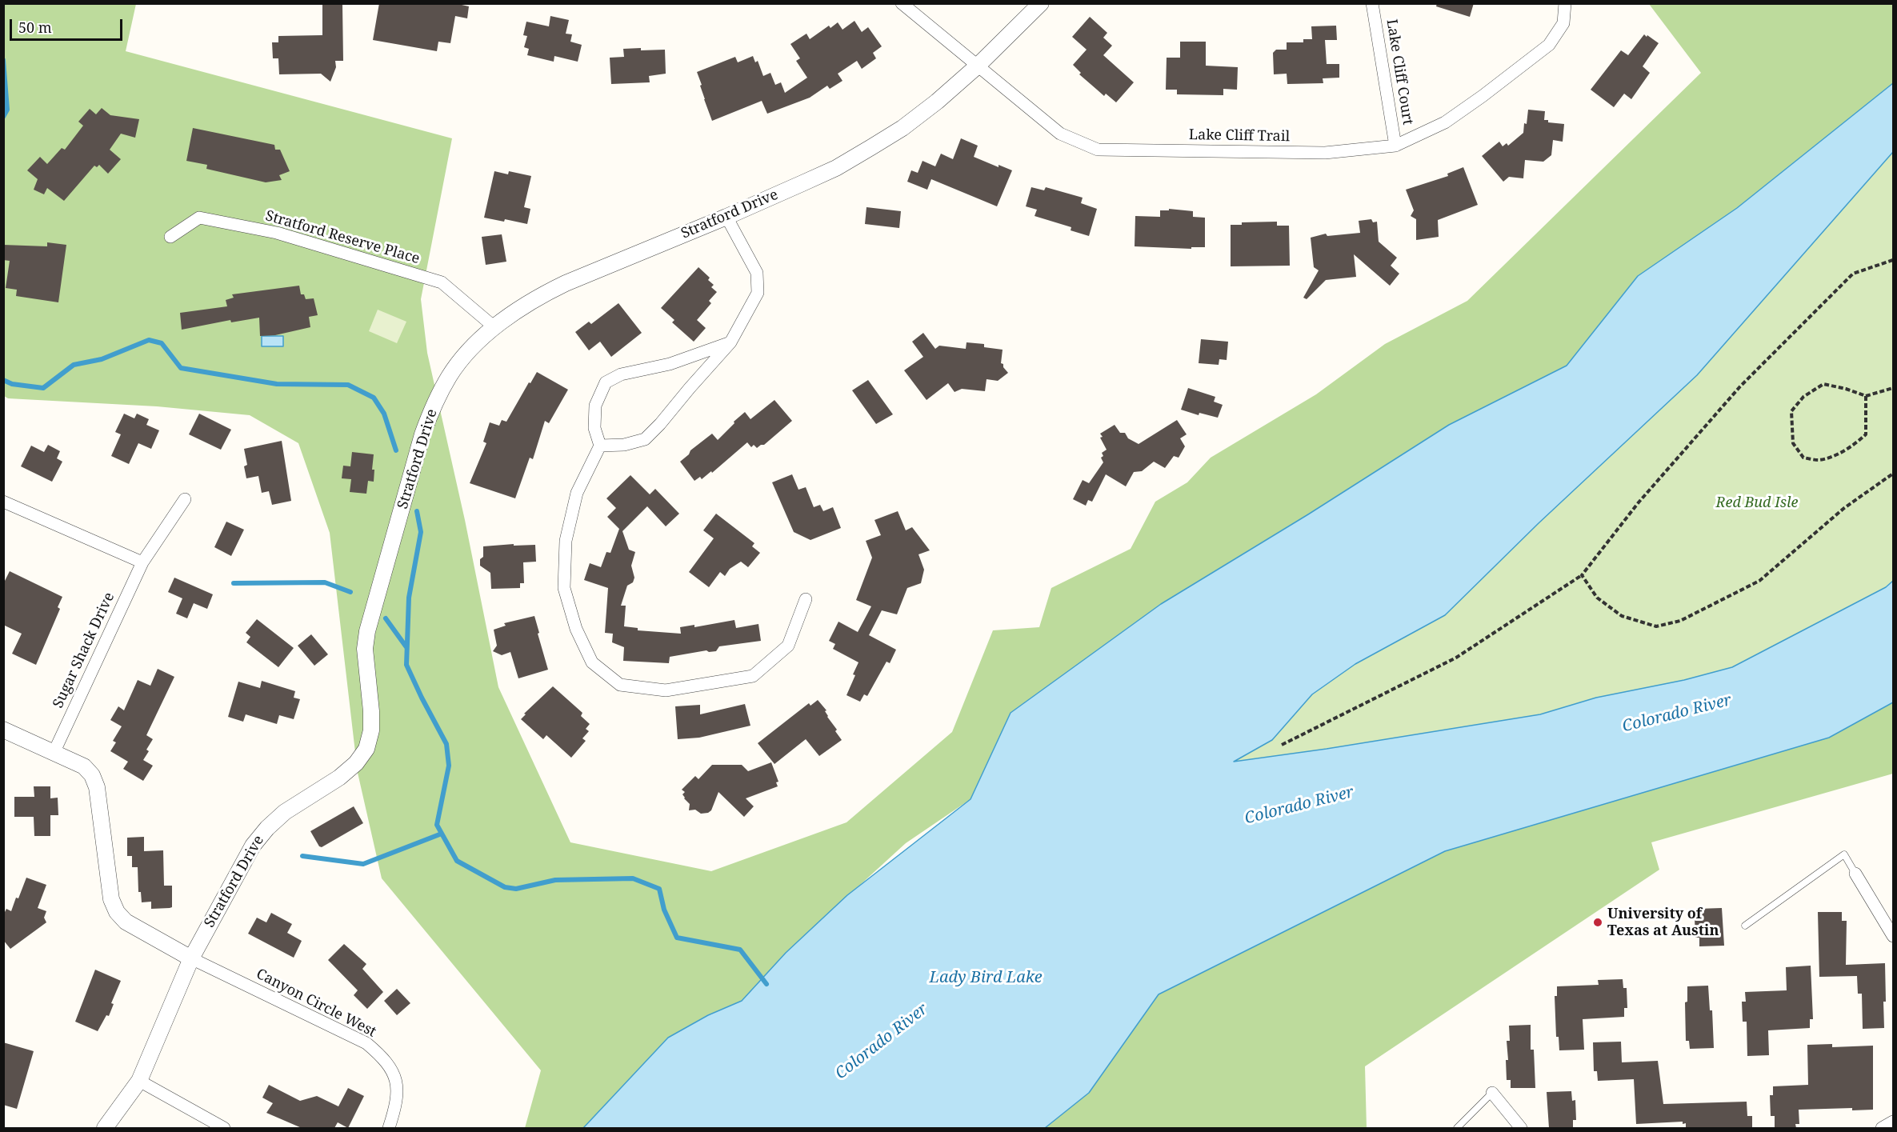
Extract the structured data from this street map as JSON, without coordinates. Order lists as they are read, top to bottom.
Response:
{
  "streets": {
    "street": [
      "Lake Cliff Court",
      "Lake Cliff Trail",
      "Stratford Drive",
      "Stratford Reserve Place",
      "Sugar Shack Drive",
      "Canyon Circle West"
    ]
  },
  "crossings": [
    ["Lake Cliff Court", "Lake Cliff Trail"],
    ["Lake Cliff Trail", "Stratford Drive"],
    ["Stratford Drive", "Stratford Reserve Place"],
    ["Stratford Drive", "Canyon Circle West"]
  ],
  "water": ["Colorado River", "Lady Bird Lake"],
  "parks": ["Red Bud Isle"],
  "places": ["University of Texas at Austin"],
  "scale_bar": "50 m"
}
